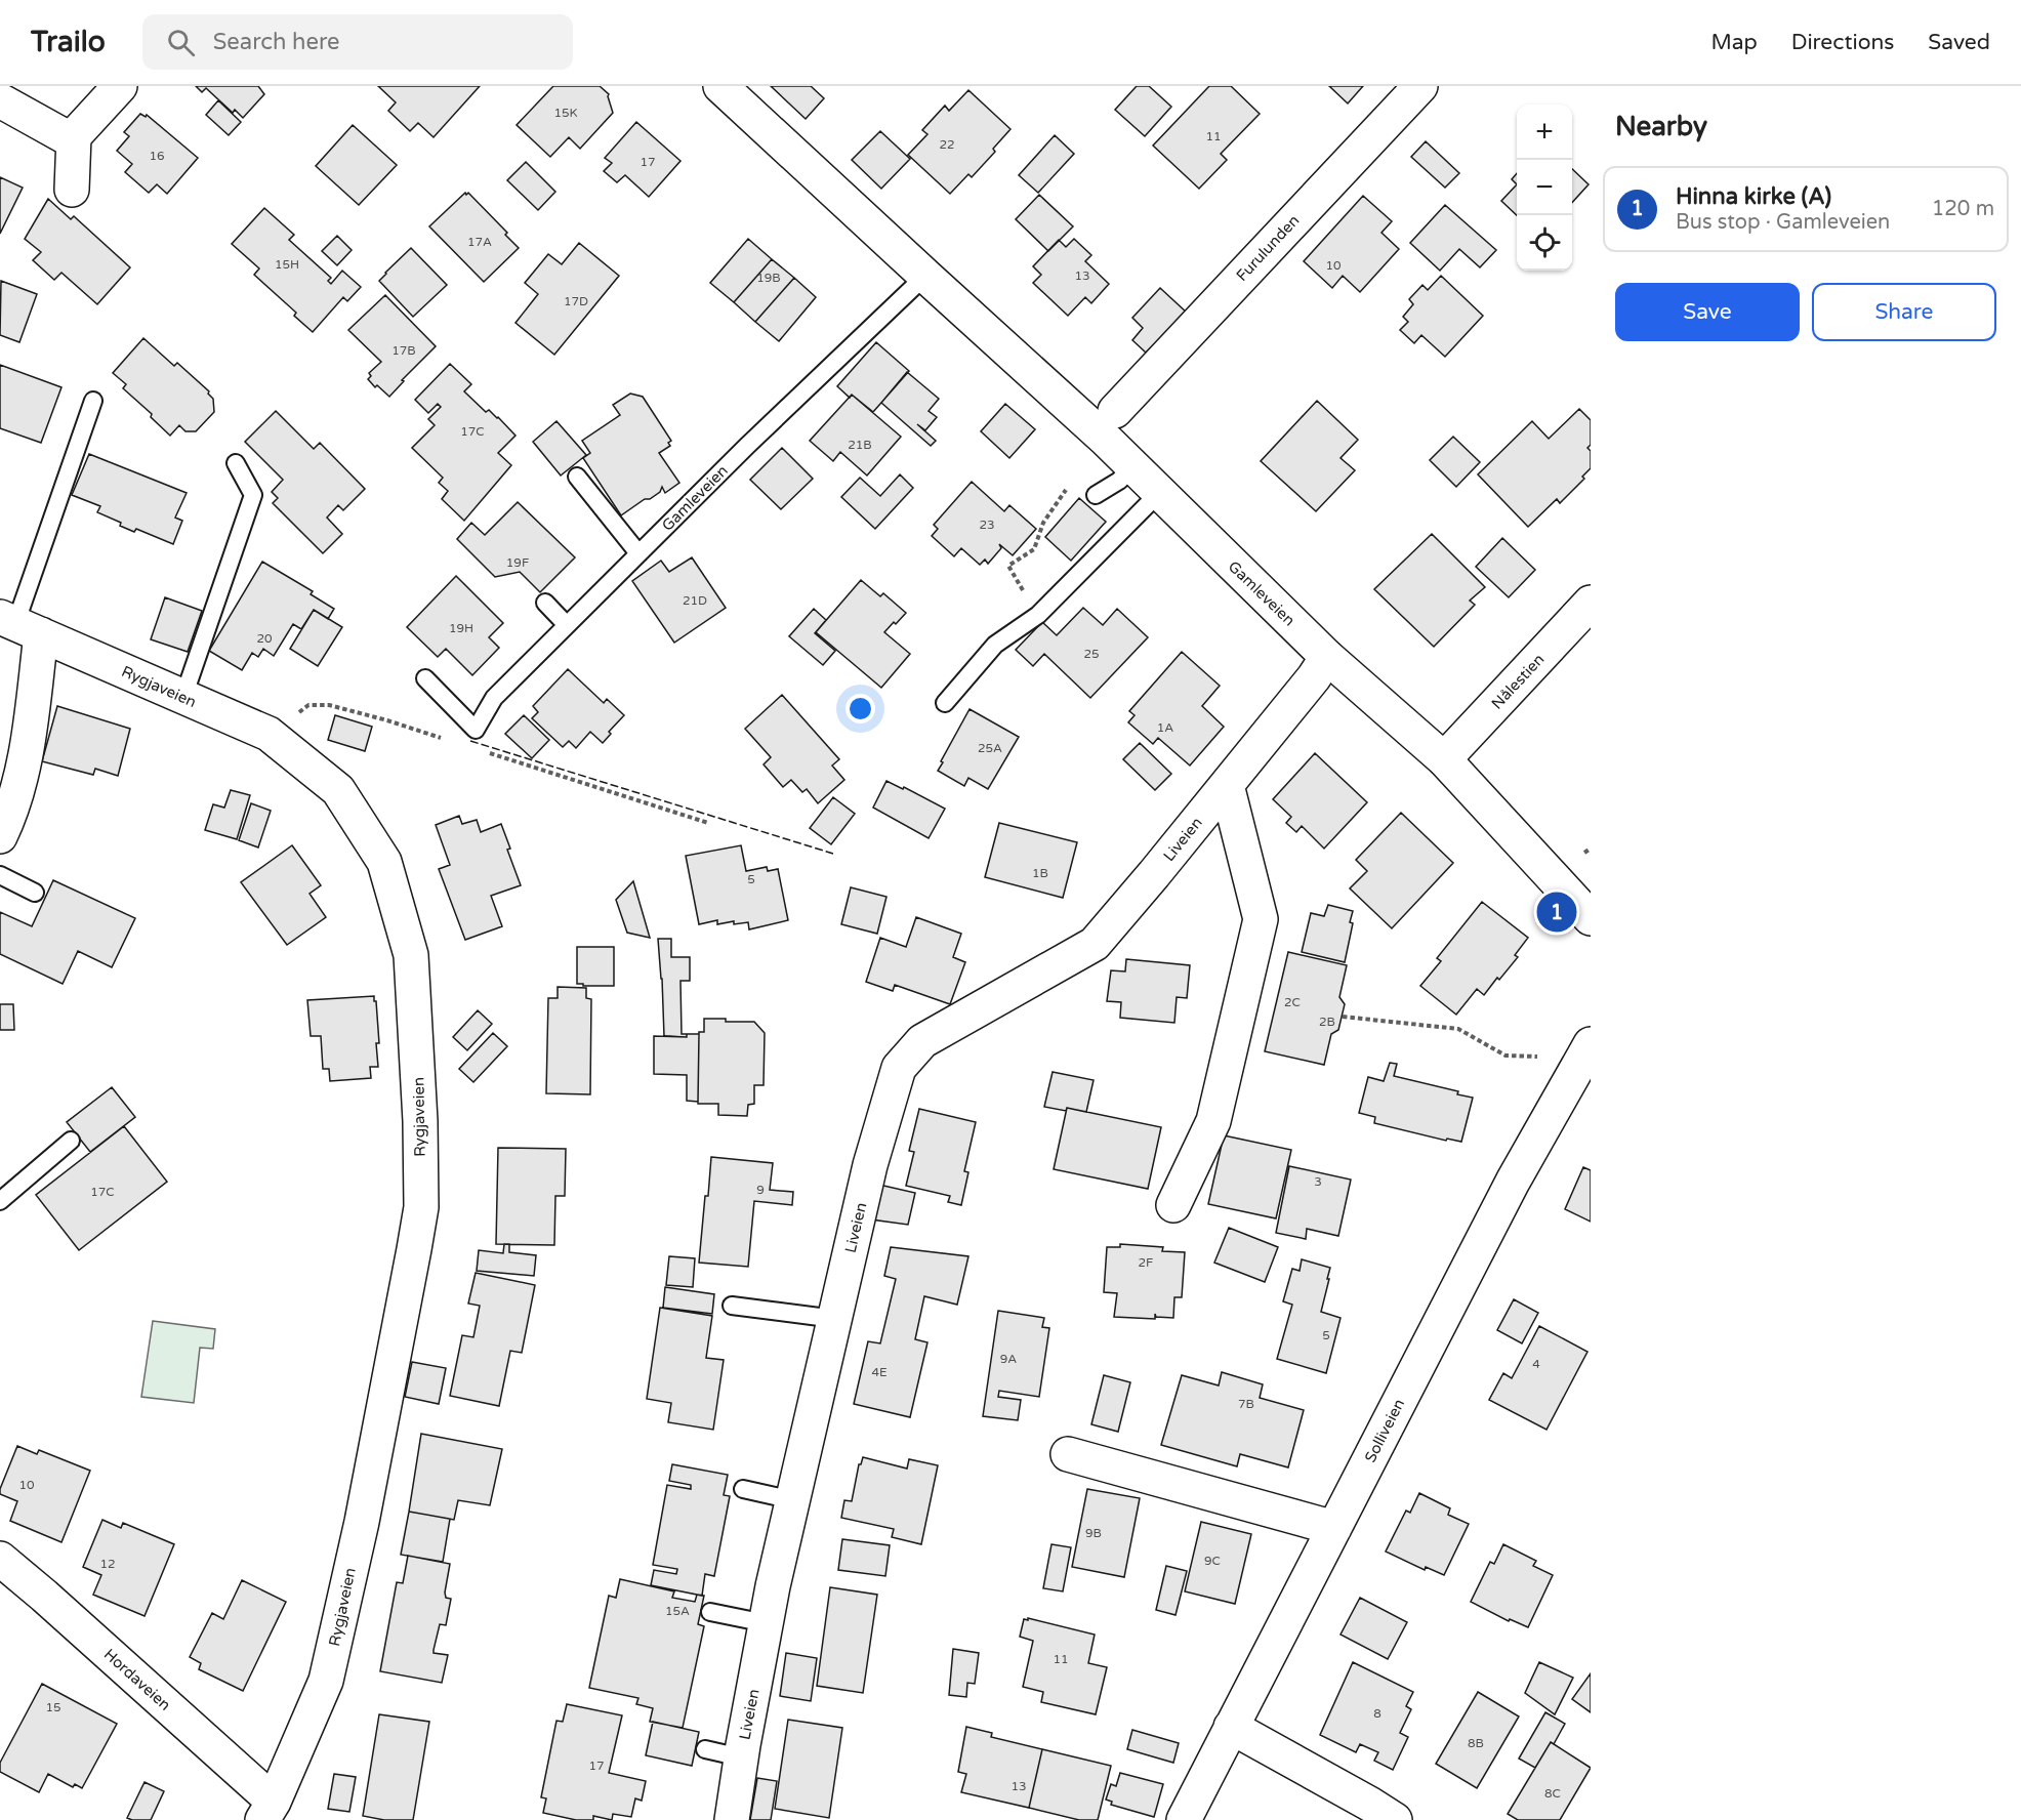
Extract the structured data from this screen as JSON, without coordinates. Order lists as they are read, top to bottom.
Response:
{
  "streets": {
    "street": [
      "Furulunden",
      "Gamleveien",
      "Nålestien",
      "Rygjaveien",
      "Liveien",
      "Solliveien",
      "Hordaveien"
    ]
  },
  "crossings": [
    ["Gamleveien", "Nålestien"],
    ["Gamleveien", "Liveien"],
    ["Rygjaveien", "Hordaveien"]
  ],
  "house_numbers": [
    "15K",
    "11",
    "22",
    "16",
    "17",
    "17A",
    "15H",
    "10",
    "13",
    "19B",
    "17D",
    "17B",
    "17C",
    "21B",
    "23",
    "19F",
    "21D",
    "19H",
    "20",
    "25",
    "1A",
    "25A",
    "1B",
    "5",
    "2C",
    "2B",
    "3",
    "9",
    "17C",
    "2F",
    "5",
    "9A",
    "4",
    "4E",
    "7B",
    "10",
    "9B",
    "9C",
    "12",
    "15A",
    "11",
    "15",
    "8",
    "8B",
    "17",
    "13",
    "8C"
  ],
  "page": {
    "header": "Trailo",
    "search": "Search here",
    "nav": ["Map", "Directions", "Saved"],
    "heading": "Nearby",
    "map_buttons": ["+", "−"],
    "list": [
      {
        "mark": "1",
        "name": "Hinna kirke (A)",
        "note": "Bus stop · Gamleveien",
        "value": "120 m"
      }
    ],
    "buttons": ["Save", "Share"],
    "pins": "1"
  }
}
